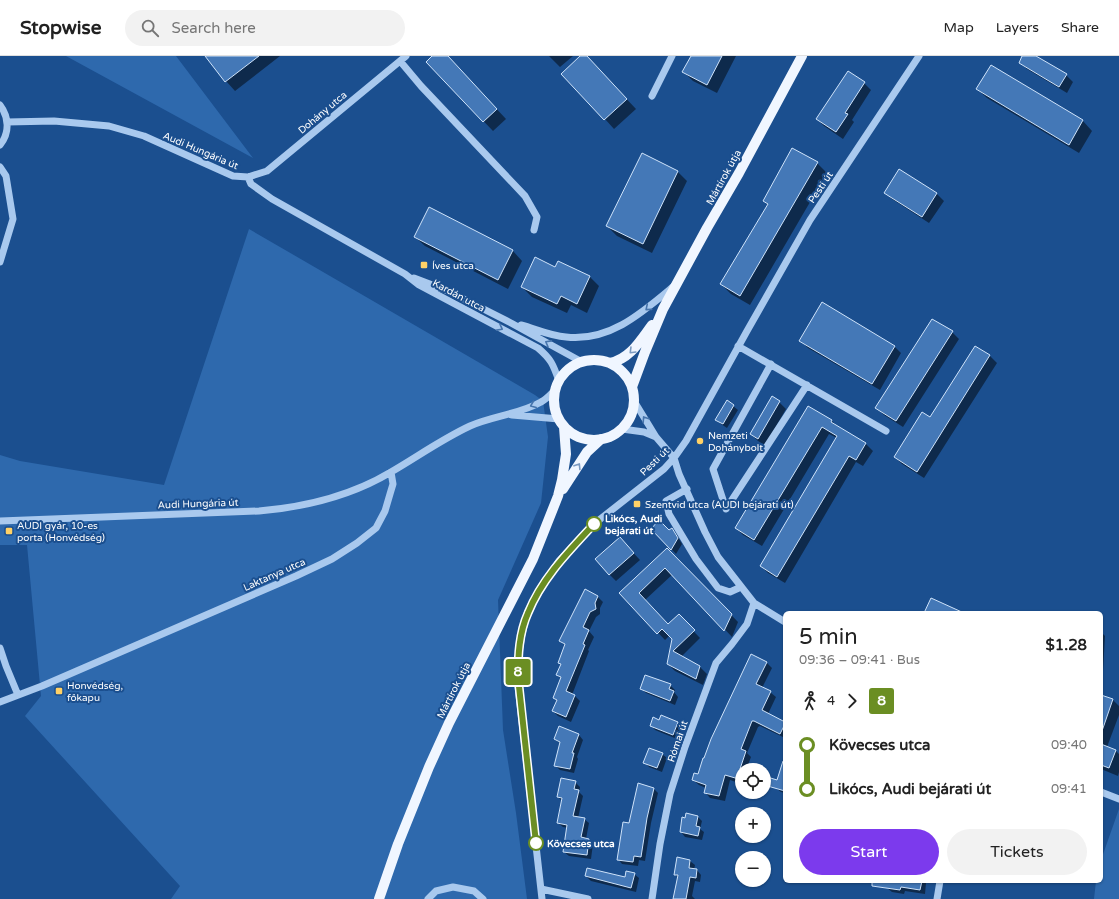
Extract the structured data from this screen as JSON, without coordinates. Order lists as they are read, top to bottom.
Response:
{
  "streets": {
    "main road": ["Mártírok útja"],
    "street": [
      "Dohány utca",
      "Audi Hungária út",
      "Pesti út",
      "Kardán utca",
      "Laktanya utca",
      "Római út"
    ]
  },
  "crossings": [
    ["Dohány utca", "Audi Hungária út"],
    ["Audi Hungária út", "Kardán utca"],
    ["Audi Hungária út", "Laktanya utca"],
    ["Mártírok útja", "Kardán utca"]
  ],
  "places": {
    "transit": [
      "Íves utca",
      "Szentvid utca (AUDI bejárati út)",
      "AUDI gyár, 10-es porta (Honvédség)",
      "Honvédség, főkapu"
    ],
    "other": ["Nemzeti Dohánybolt", "Likócs, Audi bejárati út", "Kövecses utca"]
  },
  "lines": ["bus line 8"],
  "page": {
    "header": "Stopwise",
    "search": "Search here",
    "nav": ["Map", "Layers", "Share"],
    "on_map": "8",
    "heading": ["5 min", "09:36 – 09:41 · Bus", "$1.28"],
    "legs": ["4", "8"],
    "list": [
      {
        "name": "Kövecses utca",
        "value": "09:40"
      },
      {
        "name": "Likócs, Audi bejárati út",
        "value": "09:41"
      }
    ],
    "map_buttons": ["+", "−"],
    "buttons": ["Start", "Tickets"]
  }
}
